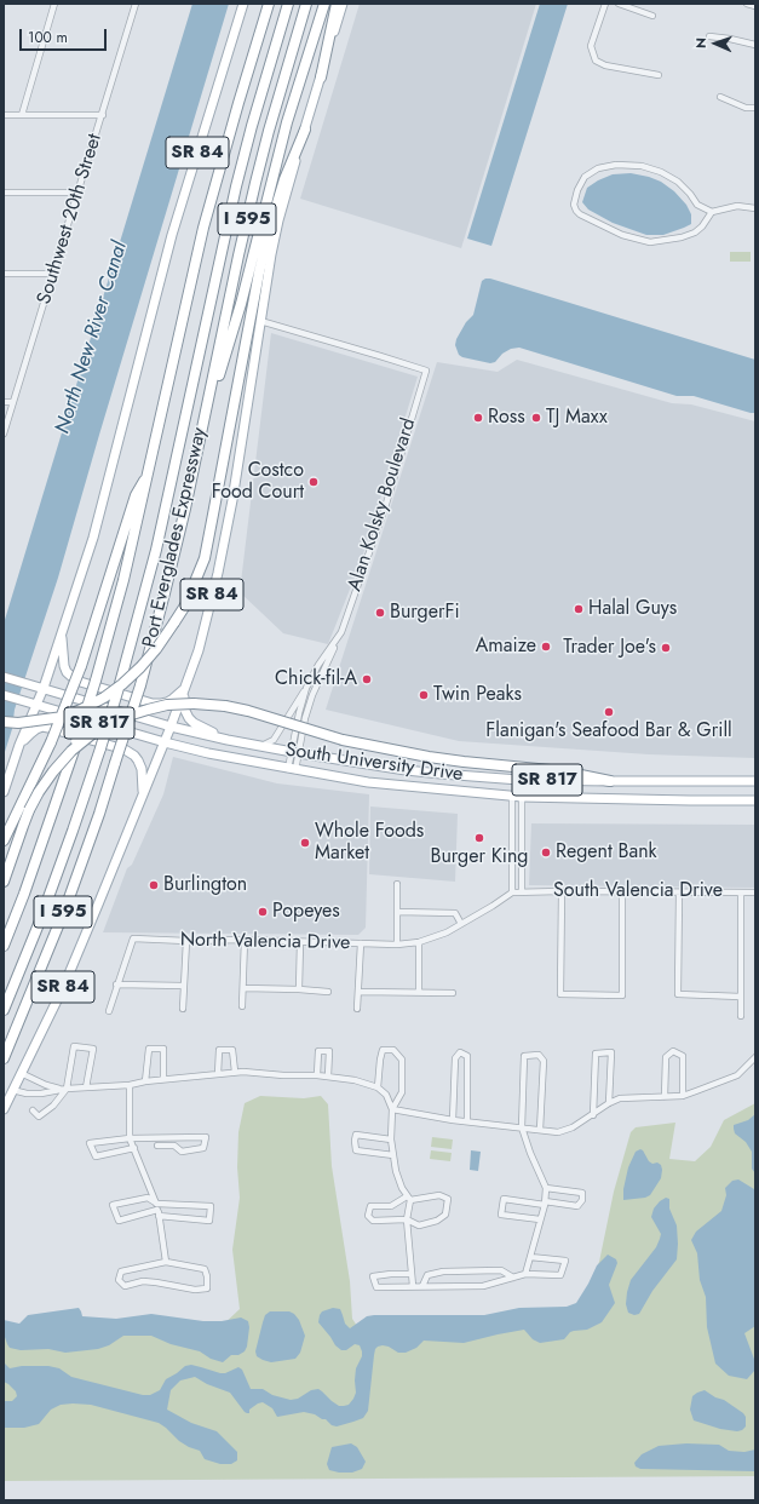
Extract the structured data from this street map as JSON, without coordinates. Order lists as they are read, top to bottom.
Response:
{
  "streets": {
    "highway": ["I 595", "Port Everglades Expressway"],
    "main road": ["SR 84", "SR 817", "South University Drive"],
    "street": [
      "Southwest 20th Street",
      "Alan Kolsky Boulevard",
      "South Valencia Drive",
      "North Valencia Drive"
    ]
  },
  "crossings": [
    ["SR 84", "Alan Kolsky Boulevard"],
    ["SR 84", "South University Drive"],
    ["Alan Kolsky Boulevard", "South University Drive"],
    ["South Valencia Drive", "North Valencia Drive"]
  ],
  "water": ["North New River Canal"],
  "places": [
    "Ross",
    "TJ Maxx",
    "Costco Food Court",
    "Halal Guys",
    "BurgerFi",
    "Amaize",
    "Trader Joe's",
    "Chick-fil-A",
    "Twin Peaks",
    "Flanigan's Seafood Bar & Grill",
    "Burger King",
    "Whole Foods Market",
    "Regent Bank",
    "Burlington",
    "Popeyes"
  ],
  "scale_bar": "100 m",
  "north": "left"
}
